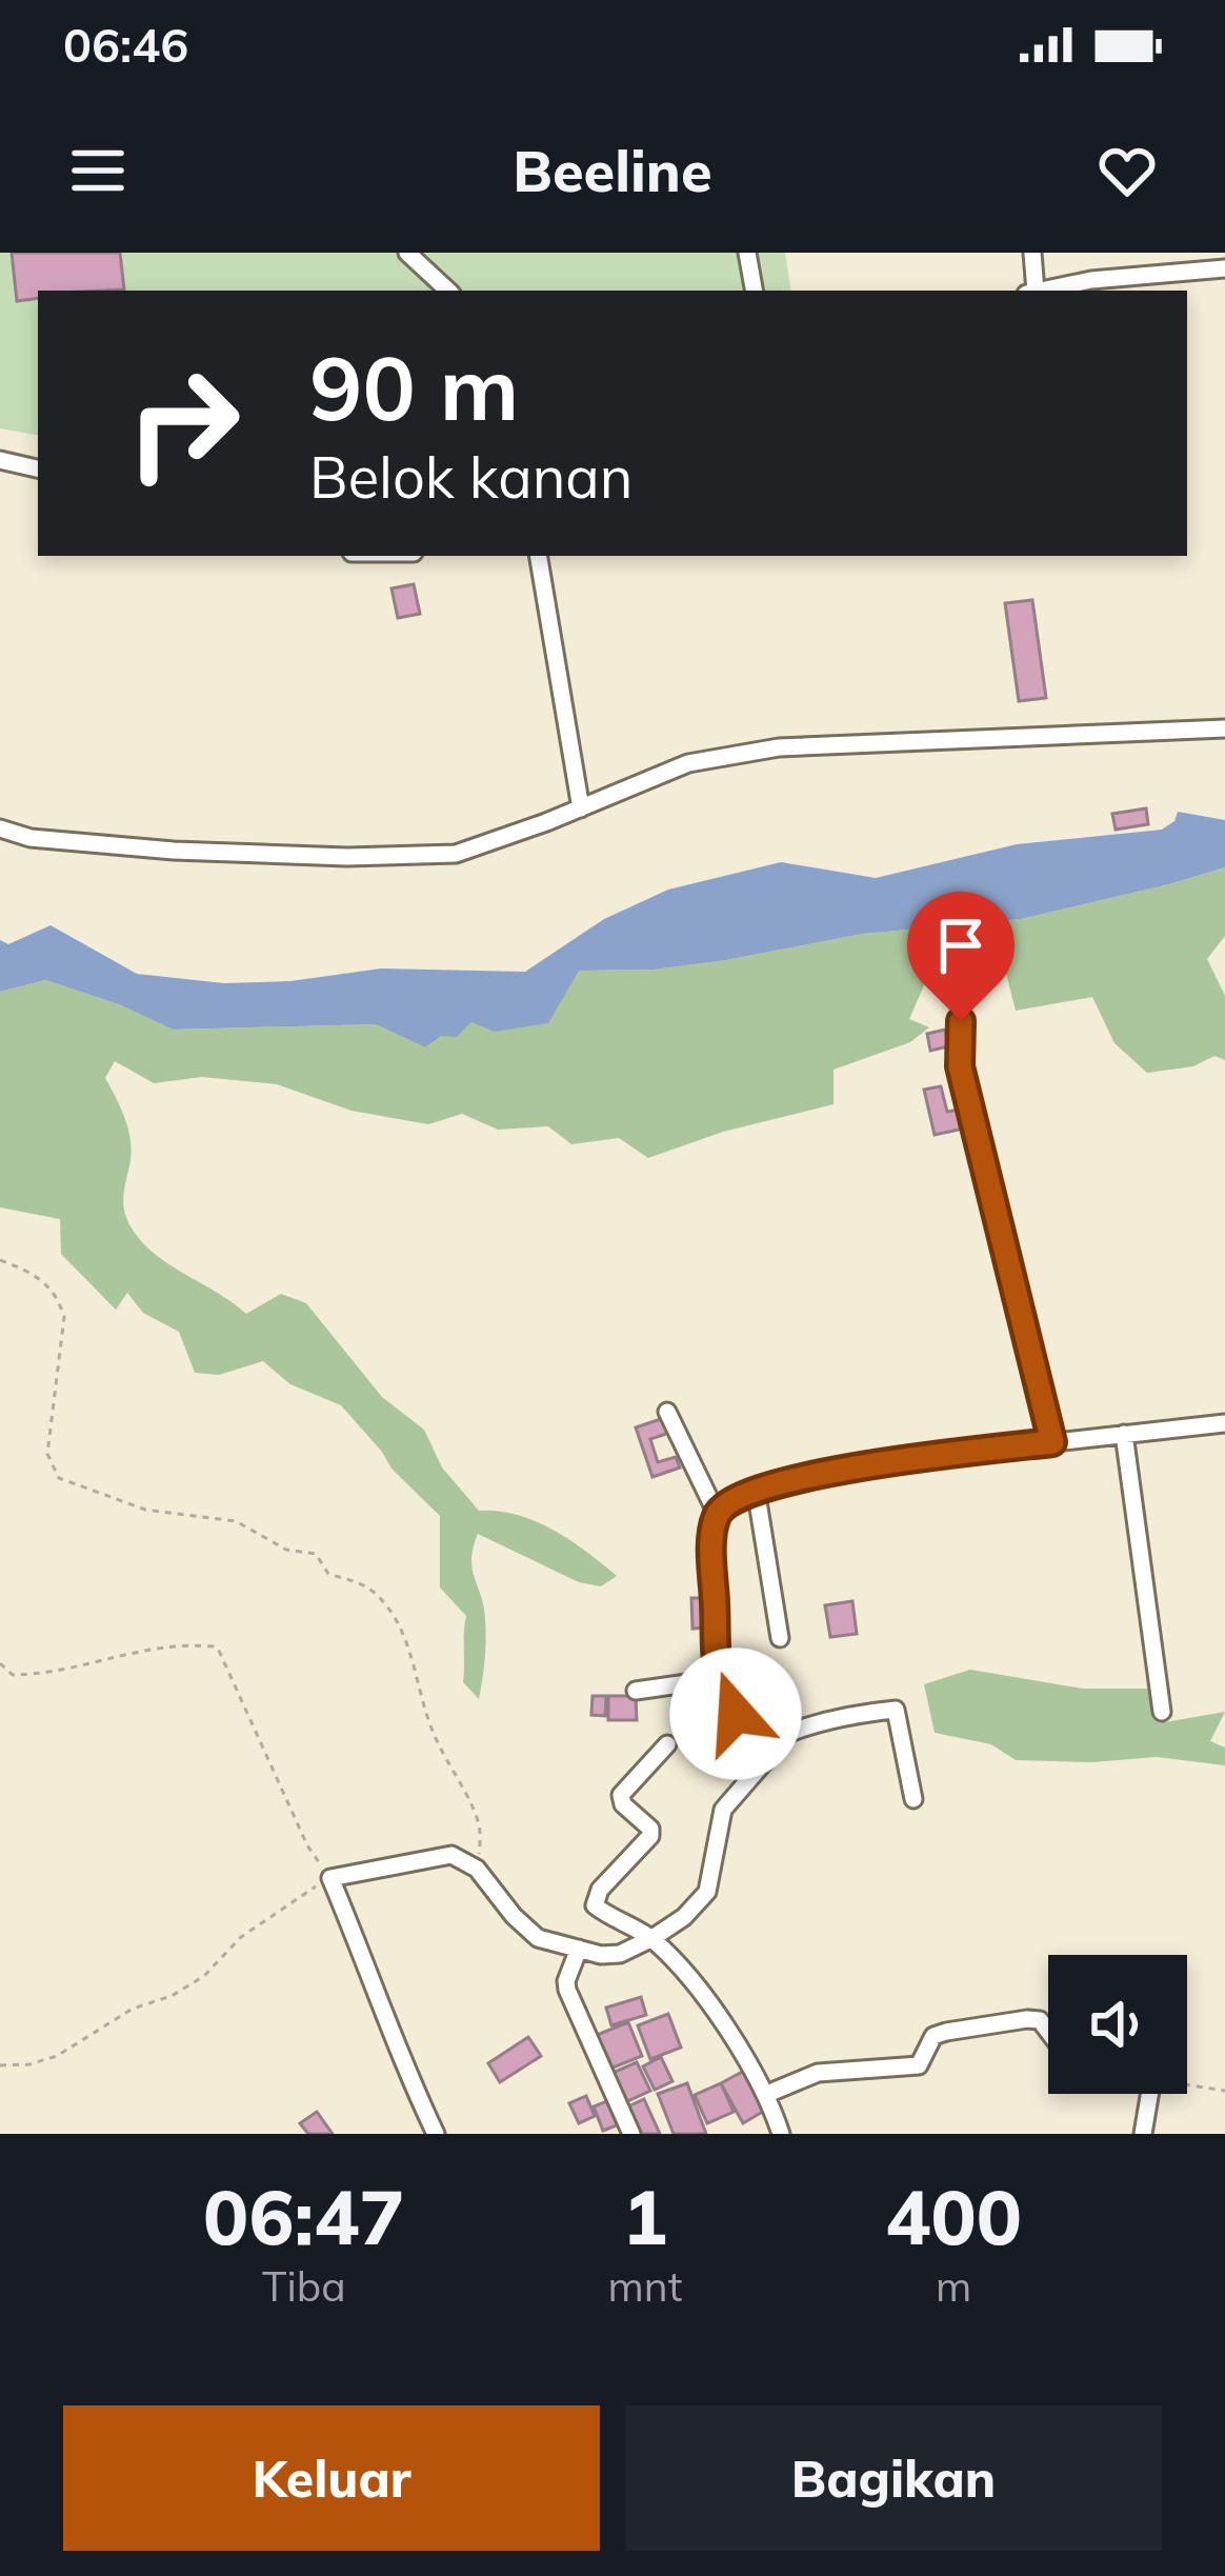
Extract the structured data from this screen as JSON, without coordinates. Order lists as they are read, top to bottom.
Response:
{
  "page": {
    "status": "06:46",
    "header": "Beeline",
    "turn": ["90 m", "Belok kanan"],
    "eta": [
      "06:47",
      "Tiba",
      "1",
      "mnt",
      "400",
      "m"
    ],
    "buttons": ["Keluar", "Bagikan"]
  }
}
